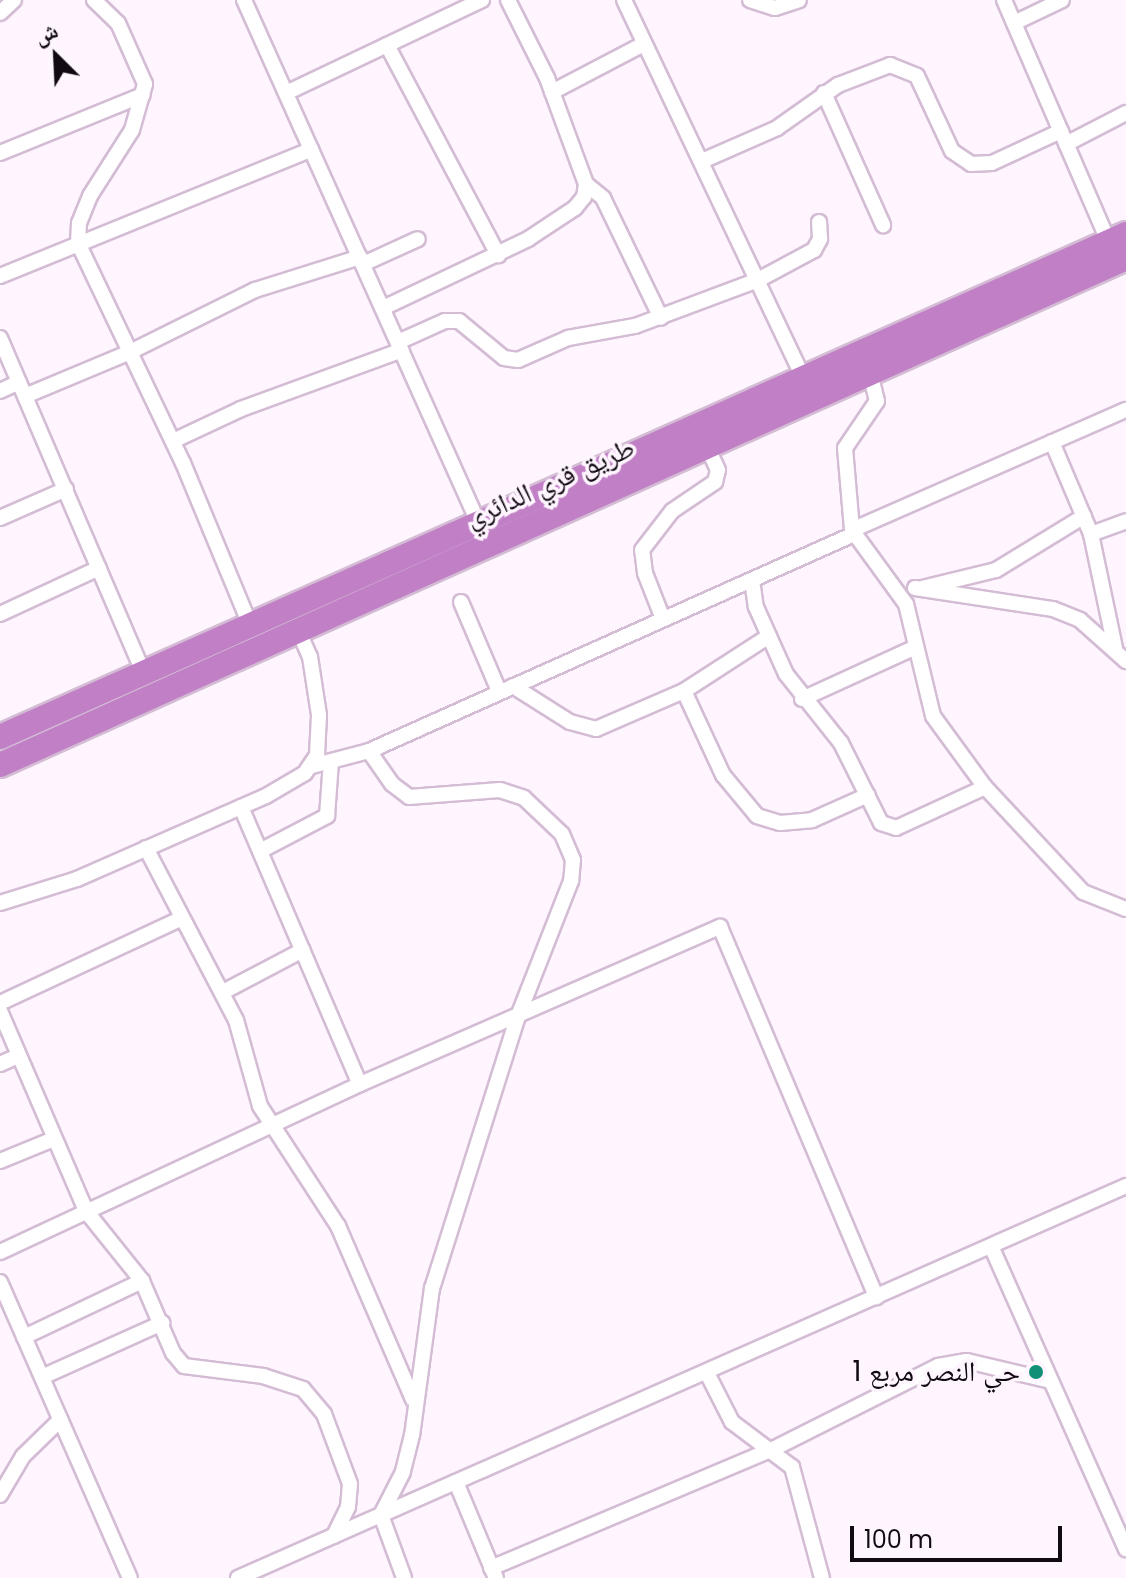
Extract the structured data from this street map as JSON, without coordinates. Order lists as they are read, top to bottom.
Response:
{
  "streets": {
    "highway": ["طريق قري الدائري"]
  },
  "places": ["حي النصر مربع 1"],
  "scale_bar": "100 m",
  "north": "top left"
}
